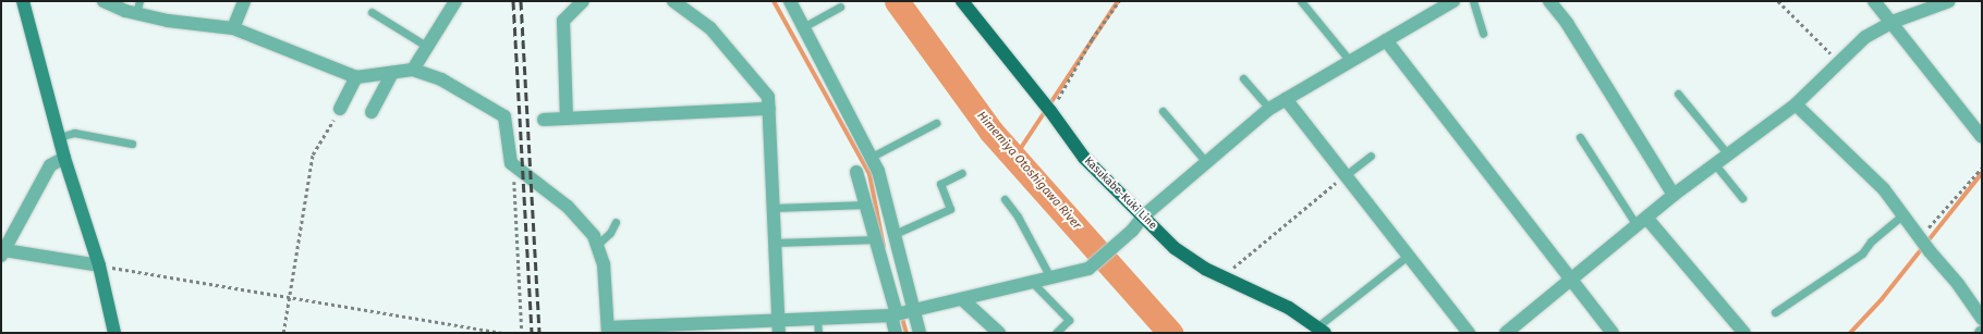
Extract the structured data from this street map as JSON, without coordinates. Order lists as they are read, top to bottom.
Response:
{
  "streets": {
    "main road": ["Kasukabe-Kuki Line"]
  },
  "water": ["Himemiya Otoshigawa River"]
}
